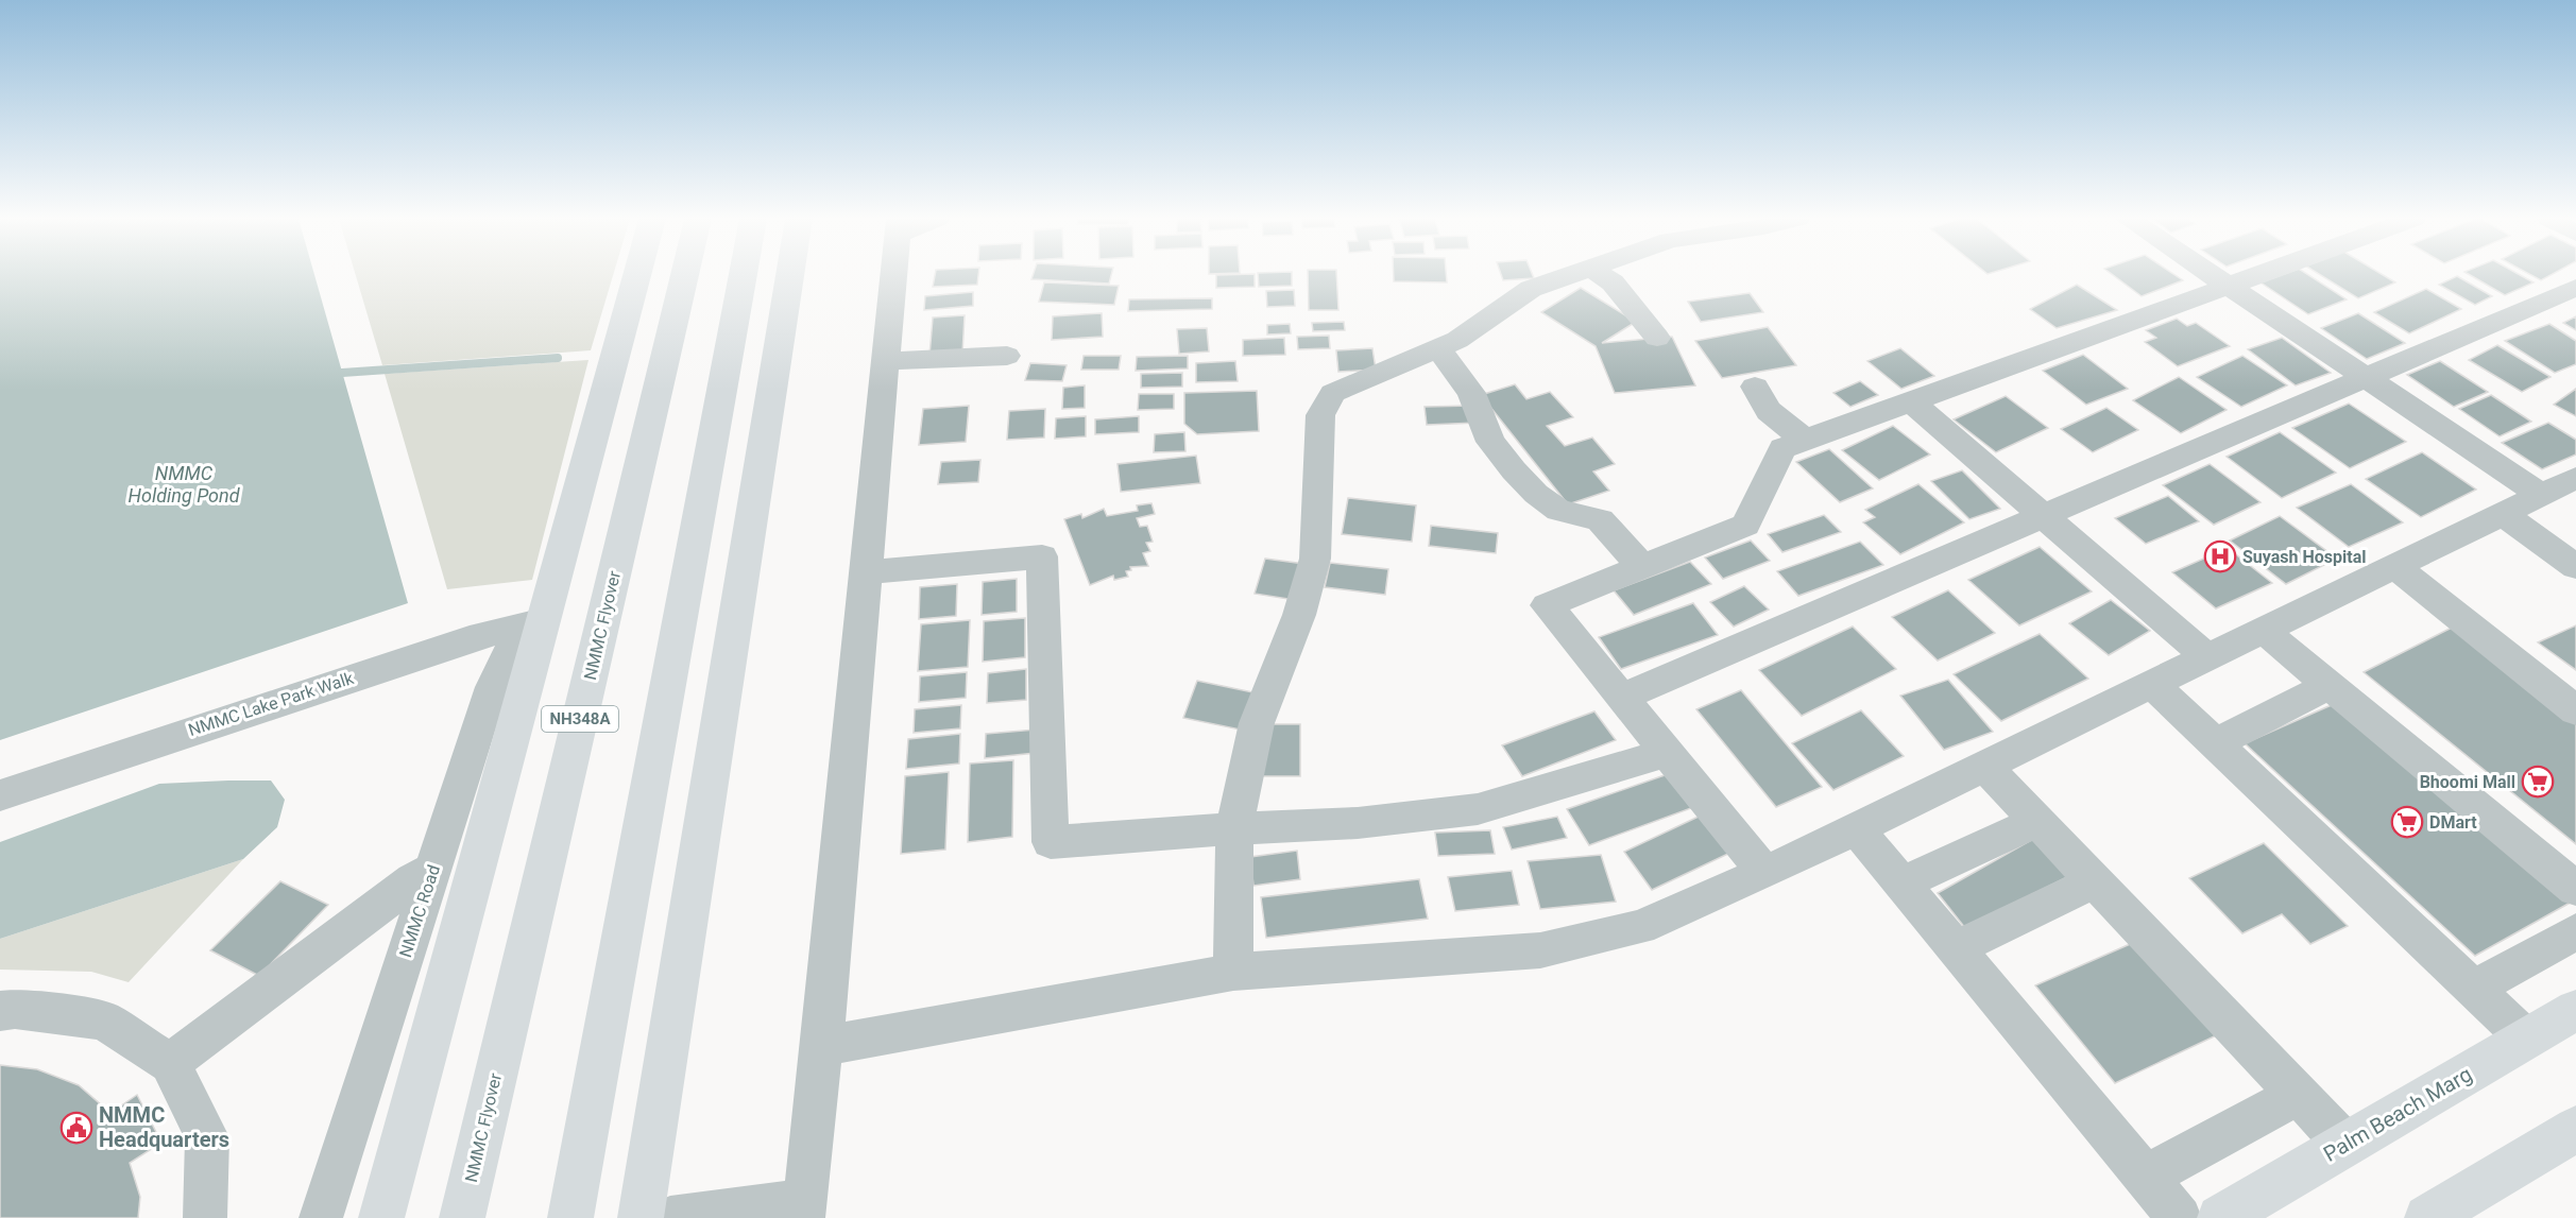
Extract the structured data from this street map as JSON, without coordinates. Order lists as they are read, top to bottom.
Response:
{
  "streets": {
    "main road": ["NMMC Flyover", "NH348A", "Palm Beach Marg"],
    "street": ["NMMC Lake Park Walk", "NMMC Road"]
  },
  "crossings": [
    ["NMMC Lake Park Walk", "NMMC Road"]
  ],
  "water": ["NMMC Holding Pond"],
  "places": {
    "hospital": ["Suyash Hospital"],
    "supermarket": ["Bhoomi Mall", "DMart"],
    "public building": ["NMMC Headquarters"]
  }
}
